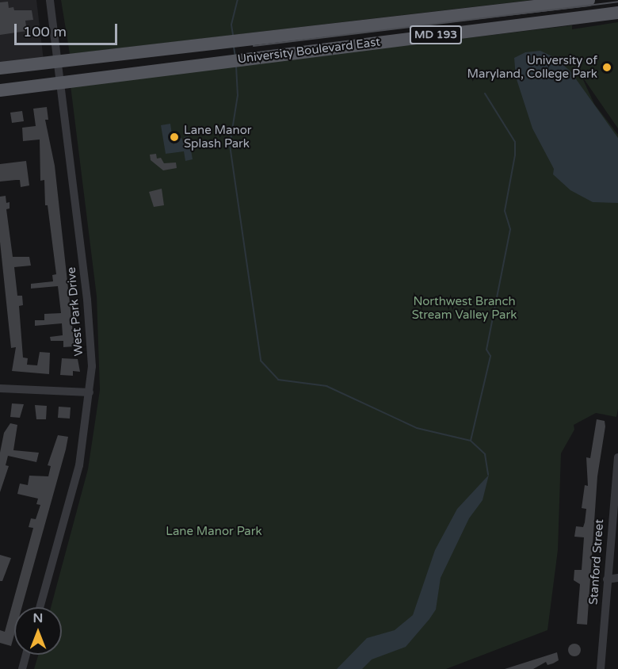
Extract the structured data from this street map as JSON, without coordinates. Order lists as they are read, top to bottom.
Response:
{
  "streets": {
    "main road": ["MD 193", "University Boulevard East"],
    "street": ["West Park Drive", "Stanford Street"]
  },
  "crossings": [
    ["University Boulevard East", "West Park Drive"]
  ],
  "parks": ["Northwest Branch Stream Valley Park", "Lane Manor Park"],
  "places": ["University of Maryland, College Park", "Lane Manor Splash Park"],
  "scale_bar": "100 m",
  "north": "top"
}
